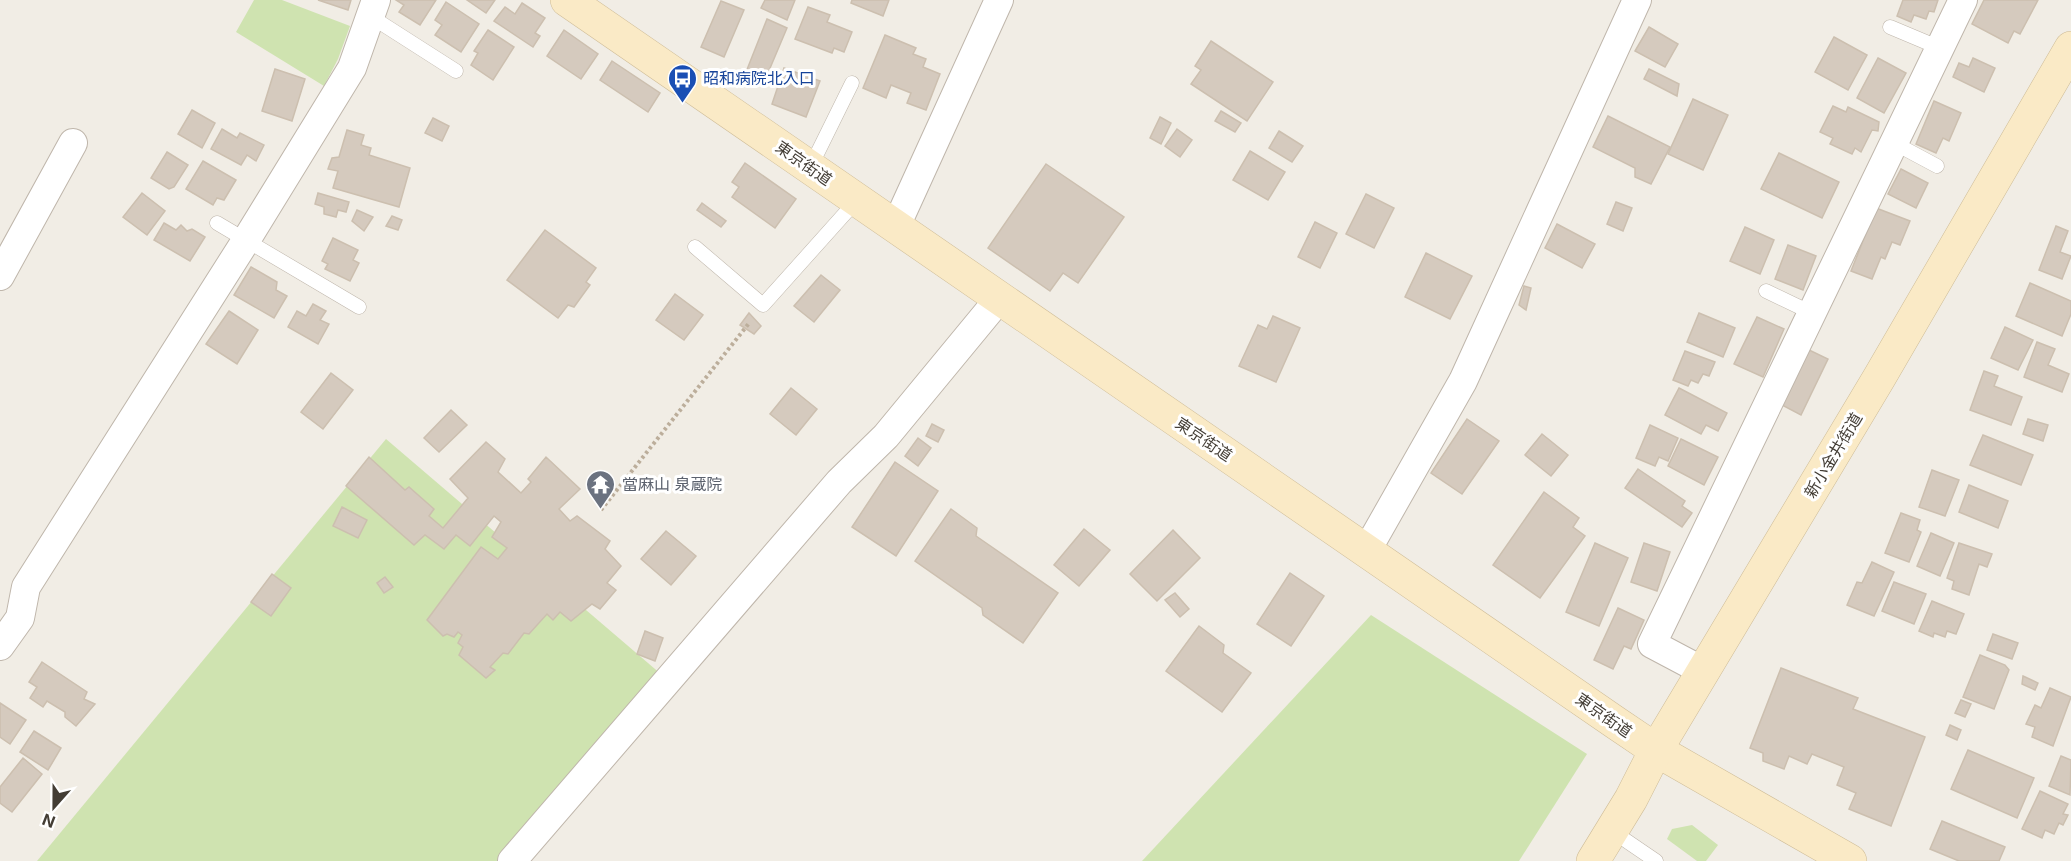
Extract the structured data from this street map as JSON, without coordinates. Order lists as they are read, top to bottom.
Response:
{
  "streets": {
    "main road": ["東京街道", "新小金井街道"]
  },
  "crossings": [
    ["東京街道", "新小金井街道"]
  ],
  "places": {
    "bus stop": ["昭和病院北入口"],
    "temple": ["當麻山 泉蔵院"]
  },
  "north": "bottom"
}
